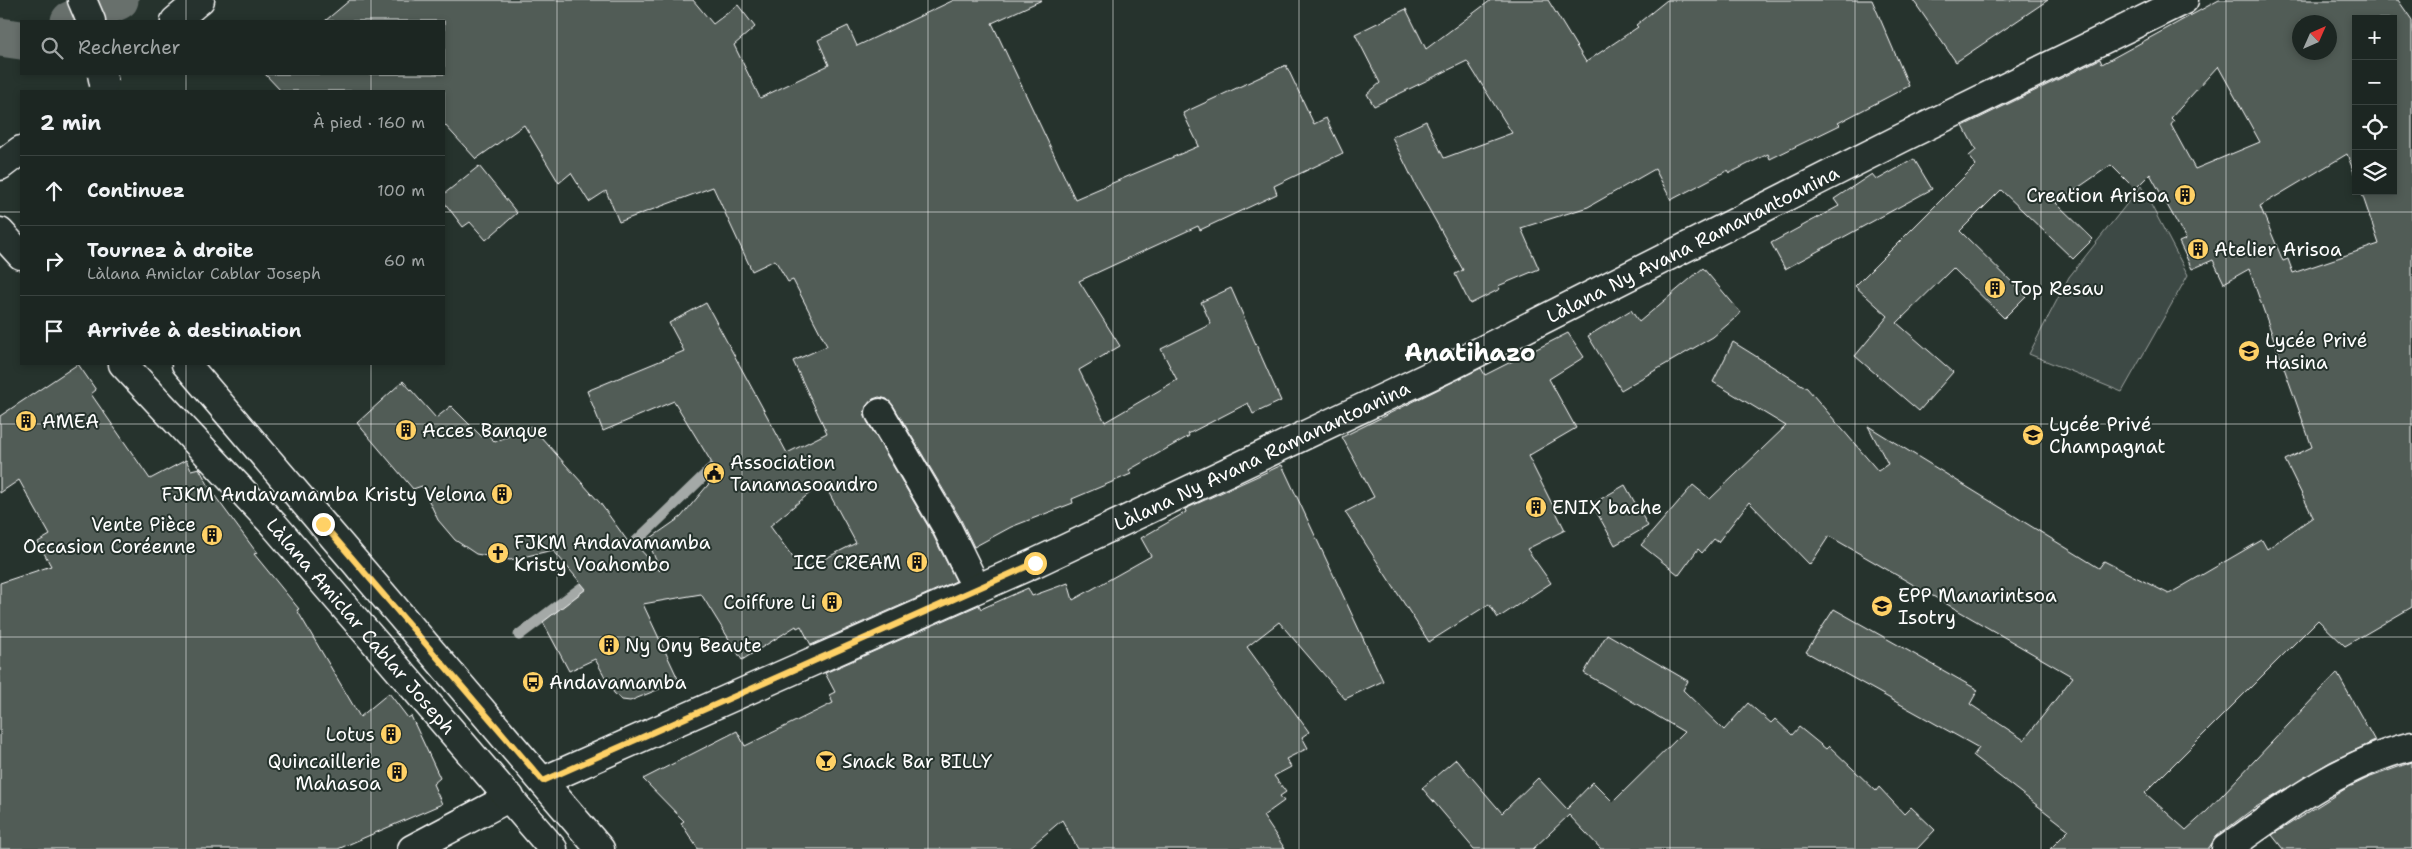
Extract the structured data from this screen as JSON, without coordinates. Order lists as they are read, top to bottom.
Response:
{
  "streets": {
    "street": ["Làlana Ny Avana Ramanantoanina", "Làlana Amiclar Cablar Joseph"]
  },
  "crossings": [
    ["Làlana Ny Avana Ramanantoanina", "Làlana Amiclar Cablar Joseph"]
  ],
  "districts": ["Anatihazo"],
  "places": {
    "building": [
      "Creation Arisoa",
      "Atelier Arisoa",
      "Top Resau",
      "AMEA",
      "Acces Banque",
      "FJKM Andavamamba Kristy Velona",
      "ENIX bache",
      "Vente Pièce Occasion Coréenne",
      "ICE CREAM",
      "Coiffure Li",
      "Ny Ony Beaute",
      "Lotus",
      "Quincaillerie Mahasoa"
    ],
    "school or university": ["Lycée Privé Hasina", "Lycée Privé Champagnat", "EPP Manarintsoa Isotry"],
    "public building": ["Association Tanamasoandro"],
    "church": ["FJKM Andavamamba Kristy Voahombo"],
    "bus stop": ["Andavamamba"],
    "bar": ["Snack Bar BILLY"]
  },
  "north": "top right",
  "page": {
    "map_buttons": ["+", "−"],
    "search": "Rechercher",
    "heading": ["2 min", "À pied · 160 m"],
    "list": [
      ["Continuez", "100 m"],
      ["Tournez à droite", "Làlana Amiclar Cablar Joseph", "60 m"],
      "Arrivée à destination"
    ]
  }
}
